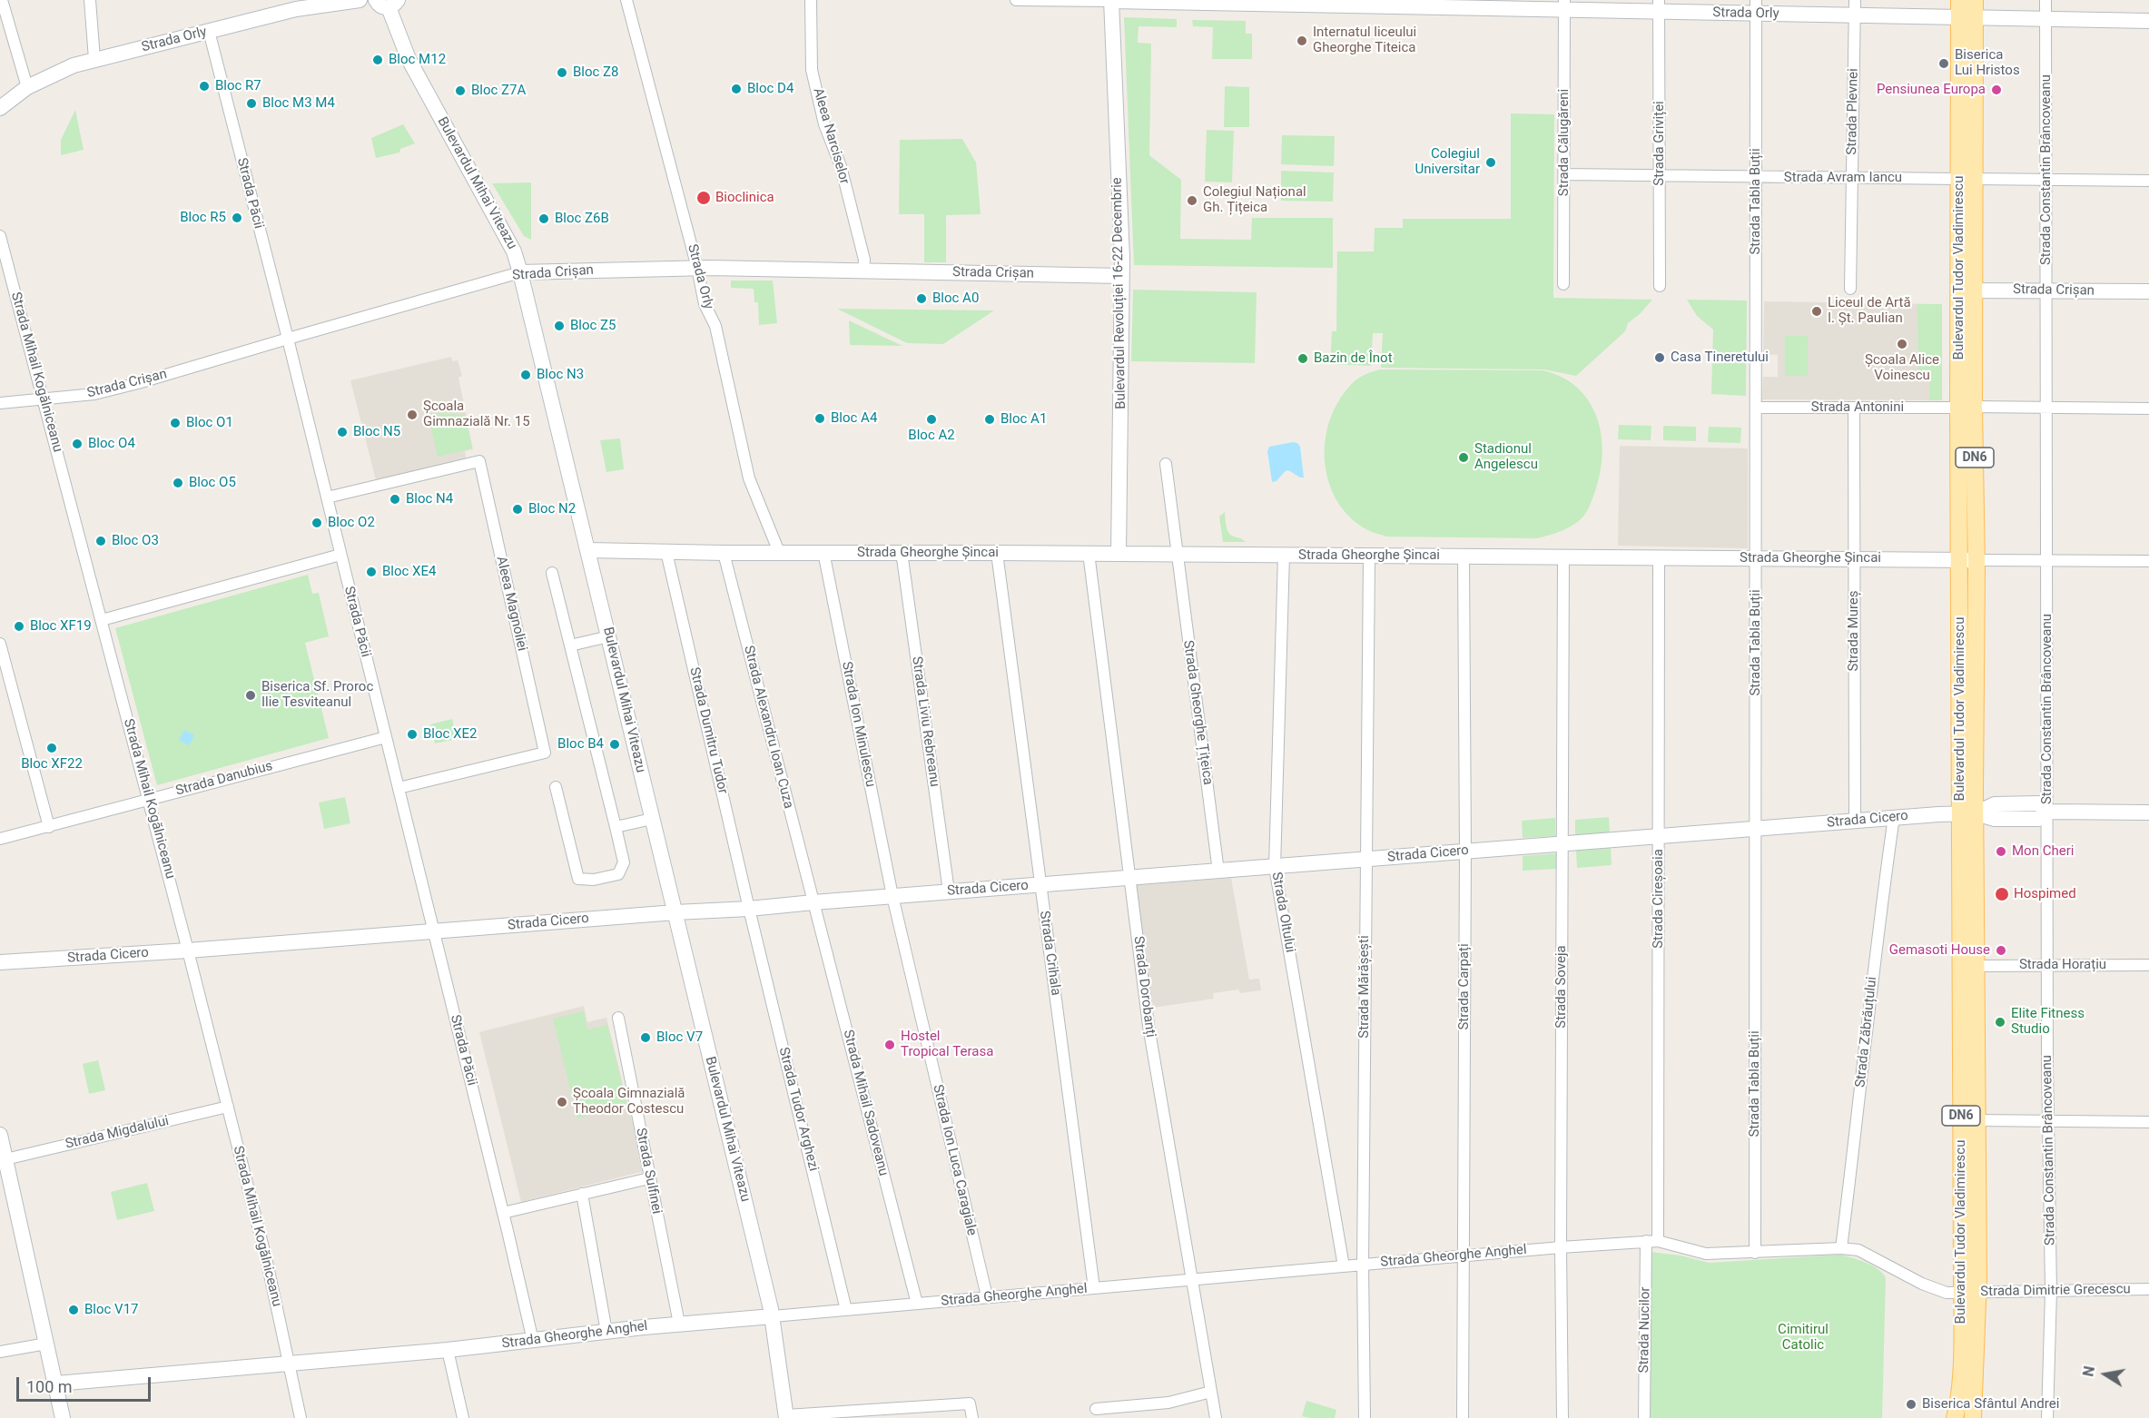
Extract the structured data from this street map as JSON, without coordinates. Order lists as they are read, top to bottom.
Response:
{
  "streets": {
    "main road": ["Bulevardul Tudor Vladimirescu", "DN6"],
    "street": [
      "Strada Orly",
      "Strada Plevnei",
      "Aleea Narciselor",
      "Strada Călugăreni",
      "Strada Griviței",
      "Strada Constantin Brâncoveanu",
      "Strada Avram Iancu",
      "Bulevardul Mihai Viteazu",
      "Strada Păcii",
      "Strada Tabla Buții",
      "Strada Crișan",
      "Bulevardul Revoluției 16-22 Decembrie",
      "Strada Mihail Kogălniceanu",
      "Strada Antonini",
      "Strada Gheorghe Șincai",
      "Aleea Magnoliei",
      "Strada Mureș",
      "Strada Gheorghe Țițeica",
      "Strada Liviu Rebreanu",
      "Strada Ion Minulescu",
      "Strada Alexandru Ioan Cuza",
      "Strada Dumitru Tudor",
      "Strada Danubius",
      "Strada Cicero",
      "Strada Cireșoaia",
      "Strada Oltului",
      "Strada Crihala",
      "Strada Horațiu",
      "Strada Dorobanți",
      "Strada Mărășești",
      "Strada Carpați",
      "Strada Soveja",
      "Strada Zăbrăuțului",
      "Strada Mihail Sadoveanu",
      "Strada Tudor Arghezi",
      "Strada Migdalului",
      "Strada Ion Luca Caragiale",
      "Strada Sulfinei",
      "Strada Gheorghe Anghel",
      "Strada Dimitrie Grecescu",
      "Strada Nucilor"
    ]
  },
  "crossings": [
    ["Strada Orly", "Strada Plevnei"],
    ["Strada Orly", "Strada Călugăreni"],
    ["Strada Orly", "Strada Griviței"],
    ["Strada Orly", "Strada Constantin Brâncoveanu"],
    ["Strada Orly", "Strada Păcii"],
    ["Strada Orly", "Strada Tabla Buții"],
    ["Strada Orly", "Bulevardul Tudor Vladimirescu"],
    ["Strada Orly", "Strada Crișan"],
    ["Strada Orly", "Bulevardul Revoluției 16-22 Decembrie"],
    ["Strada Orly", "Strada Gheorghe Șincai"],
    ["Strada Plevnei", "Strada Avram Iancu"],
    ["Aleea Narciselor", "Strada Crișan"],
    ["Strada Călugăreni", "Strada Avram Iancu"],
    ["Strada Griviței", "Strada Avram Iancu"],
    ["Strada Constantin Brâncoveanu", "Strada Avram Iancu"],
    ["Strada Constantin Brâncoveanu", "Strada Crișan"],
    ["Strada Constantin Brâncoveanu", "Strada Antonini"],
    ["Strada Constantin Brâncoveanu", "Strada Gheorghe Șincai"],
    ["Strada Constantin Brâncoveanu", "Strada Cicero"],
    ["Strada Constantin Brâncoveanu", "Strada Horațiu"],
    ["Strada Constantin Brâncoveanu", "Strada Dimitrie Grecescu"],
    ["Strada Avram Iancu", "Strada Tabla Buții"],
    ["Strada Avram Iancu", "Bulevardul Tudor Vladimirescu"],
    ["Bulevardul Mihai Viteazu", "Strada Crișan"],
    ["Bulevardul Mihai Viteazu", "Strada Gheorghe Șincai"],
    ["Bulevardul Mihai Viteazu", "Strada Cicero"],
    ["Bulevardul Mihai Viteazu", "Strada Gheorghe Anghel"],
    ["Strada Păcii", "Strada Crișan"],
    ["Strada Păcii", "Aleea Magnoliei"],
    ["Strada Păcii", "Strada Danubius"],
    ["Strada Păcii", "Strada Cicero"],
    ["Strada Păcii", "Strada Gheorghe Anghel"],
    ["Strada Tabla Buții", "Strada Antonini"],
    ["Strada Tabla Buții", "Strada Gheorghe Șincai"],
    ["Strada Tabla Buții", "Strada Cicero"],
    ["Strada Tabla Buții", "Strada Gheorghe Anghel"],
    ["Bulevardul Tudor Vladimirescu", "Strada Crișan"],
    ["Bulevardul Tudor Vladimirescu", "Strada Antonini"],
    ["Bulevardul Tudor Vladimirescu", "Strada Gheorghe Șincai"],
    ["Bulevardul Tudor Vladimirescu", "Strada Cicero"],
    ["Bulevardul Tudor Vladimirescu", "Strada Horațiu"],
    ["Bulevardul Tudor Vladimirescu", "Strada Gheorghe Anghel"],
    ["Bulevardul Tudor Vladimirescu", "Strada Dimitrie Grecescu"],
    ["Strada Crișan", "Bulevardul Revoluției 16-22 Decembrie"],
    ["Strada Crișan", "Strada Mihail Kogălniceanu"],
    ["Bulevardul Revoluției 16-22 Decembrie", "Strada Gheorghe Șincai"],
    ["Strada Mihail Kogălniceanu", "Strada Danubius"],
    ["Strada Mihail Kogălniceanu", "Strada Cicero"],
    ["Strada Mihail Kogălniceanu", "Strada Migdalului"],
    ["Strada Mihail Kogălniceanu", "Strada Gheorghe Anghel"],
    ["Strada Antonini", "Strada Mureș"],
    ["Strada Gheorghe Șincai", "Strada Mureș"],
    ["Strada Gheorghe Șincai", "Strada Gheorghe Țițeica"],
    ["Strada Gheorghe Șincai", "Strada Liviu Rebreanu"],
    ["Strada Gheorghe Șincai", "Strada Ion Minulescu"],
    ["Strada Gheorghe Șincai", "Strada Alexandru Ioan Cuza"],
    ["Strada Gheorghe Șincai", "Strada Dumitru Tudor"],
    ["Strada Gheorghe Șincai", "Strada Cireșoaia"],
    ["Strada Gheorghe Șincai", "Strada Oltului"],
    ["Strada Gheorghe Șincai", "Strada Crihala"],
    ["Strada Gheorghe Șincai", "Strada Dorobanți"],
    ["Strada Gheorghe Șincai", "Strada Mărășești"],
    ["Strada Gheorghe Șincai", "Strada Carpați"],
    ["Strada Gheorghe Șincai", "Strada Soveja"],
    ["Strada Mureș", "Strada Cicero"],
    ["Strada Gheorghe Țițeica", "Strada Cicero"],
    ["Strada Liviu Rebreanu", "Strada Cicero"],
    ["Strada Ion Minulescu", "Strada Cicero"],
    ["Strada Ion Minulescu", "Strada Ion Luca Caragiale"],
    ["Strada Alexandru Ioan Cuza", "Strada Cicero"],
    ["Strada Alexandru Ioan Cuza", "Strada Mihail Sadoveanu"],
    ["Strada Dumitru Tudor", "Strada Cicero"],
    ["Strada Dumitru Tudor", "Strada Tudor Arghezi"],
    ["Strada Cicero", "Strada Cireșoaia"],
    ["Strada Cicero", "Strada Oltului"],
    ["Strada Cicero", "Strada Crihala"],
    ["Strada Cicero", "Strada Dorobanți"],
    ["Strada Cicero", "Strada Mărășești"],
    ["Strada Cicero", "Strada Carpați"],
    ["Strada Cicero", "Strada Soveja"],
    ["Strada Cicero", "Strada Zăbrăuțului"],
    ["Strada Cicero", "Strada Mihail Sadoveanu"],
    ["Strada Cicero", "Strada Tudor Arghezi"],
    ["Strada Cicero", "Strada Ion Luca Caragiale"],
    ["Strada Cireșoaia", "Strada Gheorghe Anghel"],
    ["Strada Oltului", "Strada Gheorghe Anghel"],
    ["Strada Crihala", "Strada Gheorghe Anghel"],
    ["Strada Dorobanți", "Strada Gheorghe Anghel"],
    ["Strada Mărășești", "Strada Gheorghe Anghel"],
    ["Strada Carpați", "Strada Gheorghe Anghel"],
    ["Strada Soveja", "Strada Gheorghe Anghel"],
    ["Strada Zăbrăuțului", "Strada Gheorghe Anghel"],
    ["Strada Mihail Sadoveanu", "Strada Gheorghe Anghel"],
    ["Strada Tudor Arghezi", "Strada Gheorghe Anghel"],
    ["Strada Ion Luca Caragiale", "Strada Gheorghe Anghel"],
    ["Strada Sulfinei", "Strada Gheorghe Anghel"],
    ["Strada Gheorghe Anghel", "Strada Dimitrie Grecescu"],
    ["Strada Gheorghe Anghel", "Strada Nucilor"]
  ],
  "parks": ["Cimitirul Catolic"],
  "places": [
    "Internatul liceului Gheorghe Titeica",
    "Bloc M12",
    "Biserica Lui Hristos",
    "Bloc Z8",
    "Bloc R7",
    "Bloc D4",
    "Pensiunea Europa",
    "Bloc Z7A",
    "Bloc M3 M4",
    "Colegiul Universitar",
    "Bioclinica",
    "Colegiul Național Gh. Țițeica",
    "Bloc R5",
    "Bloc Z6B",
    "Bloc A0",
    "Liceul de Artă I. Șt. Paulian",
    "Bloc Z5",
    "Școala Alice Voinescu",
    "Casa Tineretului",
    "Bazin de Înot",
    "Bloc N3",
    "Școala Gimnazială Nr. 15",
    "Bloc A4",
    "Bloc A2",
    "Bloc A1",
    "Bloc O1",
    "Bloc N5",
    "Bloc O4",
    "Stadionul Angelescu",
    "Bloc O5",
    "Bloc N4",
    "Bloc N2",
    "Bloc O2",
    "Bloc O3",
    "Bloc XE4",
    "Bloc XF19",
    "Biserica Sf. Proroc Ilie Tesviteanul",
    "Bloc XE2",
    "Bloc B4",
    "Bloc XF22",
    "Mon Cheri",
    "Hospimed",
    "Gemasoti House",
    "Elite Fitness Studio",
    "Bloc V7",
    "Hostel Tropical Terasa",
    "Școala Gimnazială Theodor Costescu",
    "Bloc V17",
    "Biserica Sfântul Andrei"
  ],
  "scale_bar": "100 m",
  "north": "left"
}
